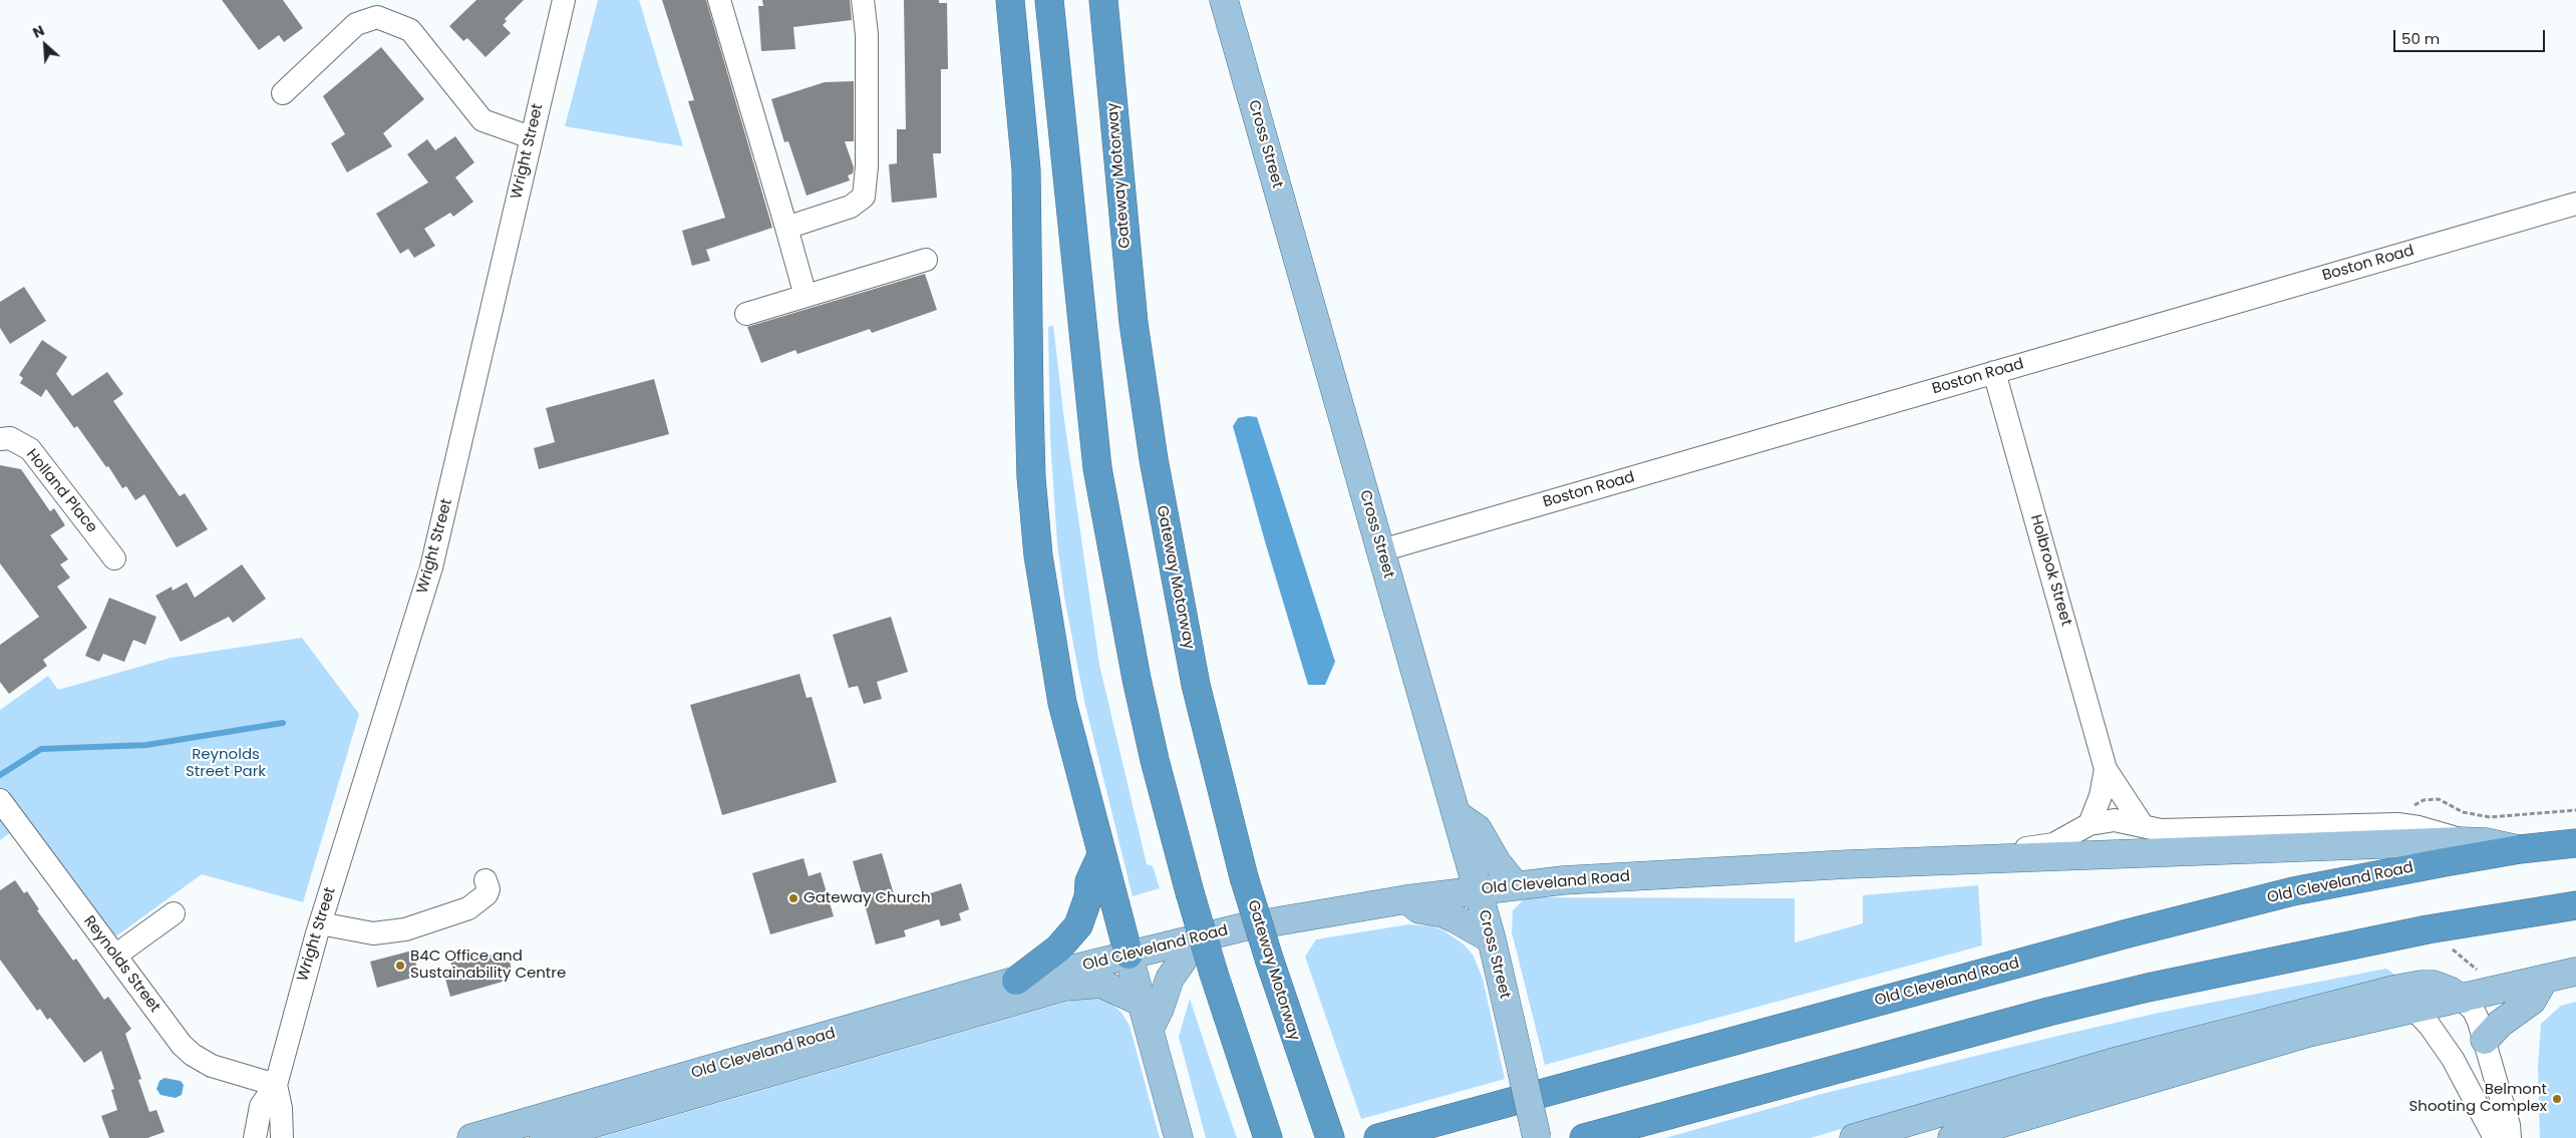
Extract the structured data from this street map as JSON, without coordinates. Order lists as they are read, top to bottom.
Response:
{
  "streets": {
    "highway": ["Gateway Motorway", "Old Cleveland Road"],
    "main road": ["Cross Street"],
    "street": [
      "Wright Street",
      "Boston Road",
      "Holland Place",
      "Holbrook Street",
      "Reynolds Street"
    ]
  },
  "crossings": [
    ["Cross Street", "Boston Road"],
    ["Cross Street", "Old Cleveland Road"],
    ["Wright Street", "Reynolds Street"],
    ["Boston Road", "Holbrook Street"],
    ["Holbrook Street", "Old Cleveland Road"]
  ],
  "parks": ["Reynolds Street Park"],
  "places": ["Gateway Church", "B4C Office and Sustainability Centre", "Belmont Shooting Complex"],
  "scale_bar": "50 m",
  "north": "top left"
}
